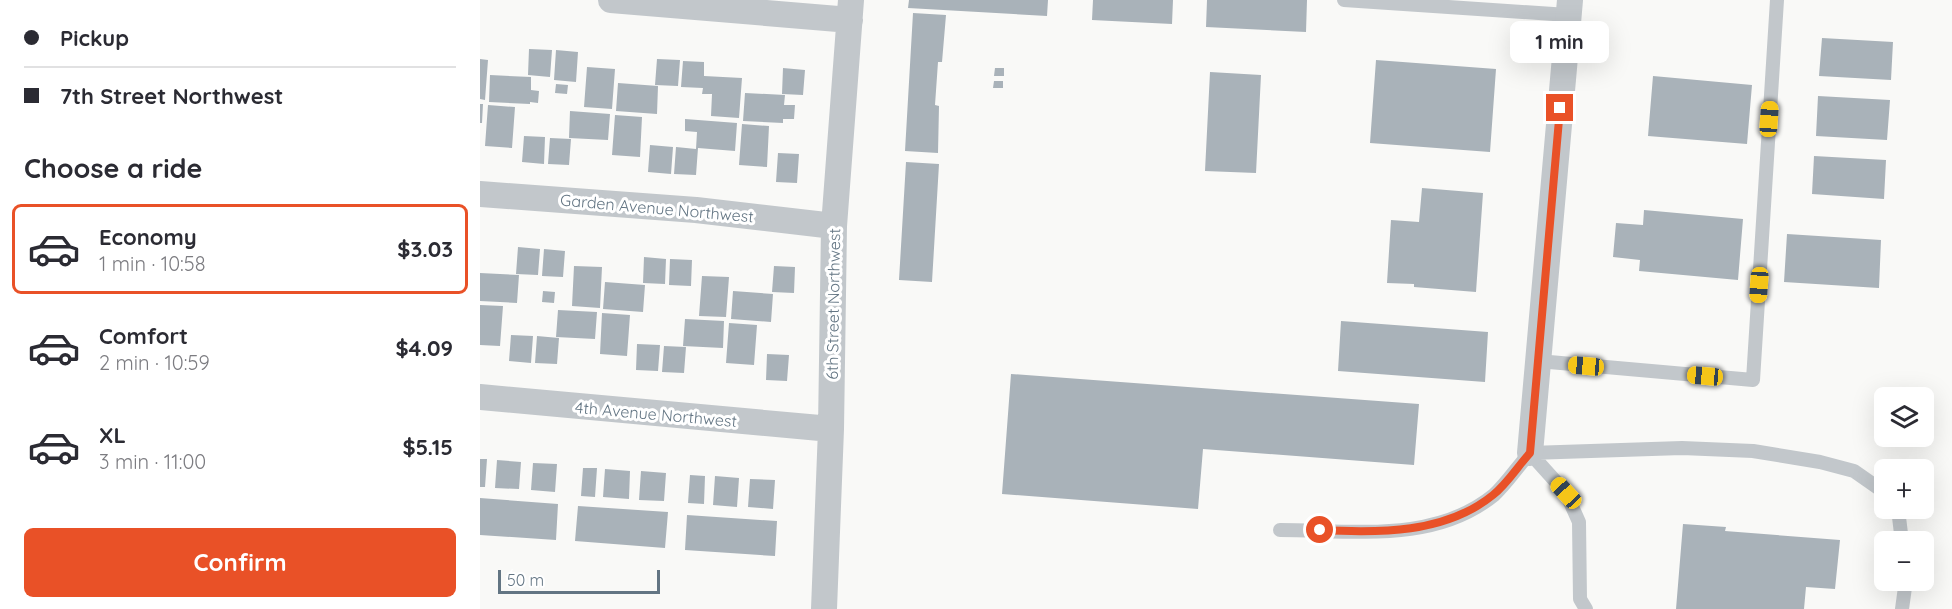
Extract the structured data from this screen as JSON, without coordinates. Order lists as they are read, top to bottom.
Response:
{
  "streets": {
    "street": ["Garden Avenue Northwest", "6th Street Northwest", "4th Avenue Northwest"]
  },
  "crossings": [
    ["Garden Avenue Northwest", "6th Street Northwest"],
    ["6th Street Northwest", "4th Avenue Northwest"]
  ],
  "scale_bar": "50 m",
  "page": {
    "banner": ["Pickup", "7th Street Northwest"],
    "bubble": "1 min",
    "heading": "Choose a ride",
    "list": [
      {
        "name": "Economy",
        "note": "1 min · 10:58",
        "value": "$3.03"
      },
      {
        "name": "Comfort",
        "note": "2 min · 10:59",
        "value": "$4.09"
      },
      {
        "name": "XL",
        "note": "3 min · 11:00",
        "value": "$5.15"
      }
    ],
    "map_buttons": ["+", "−"],
    "buttons": "Confirm",
    "scale": "50 m"
  }
}
